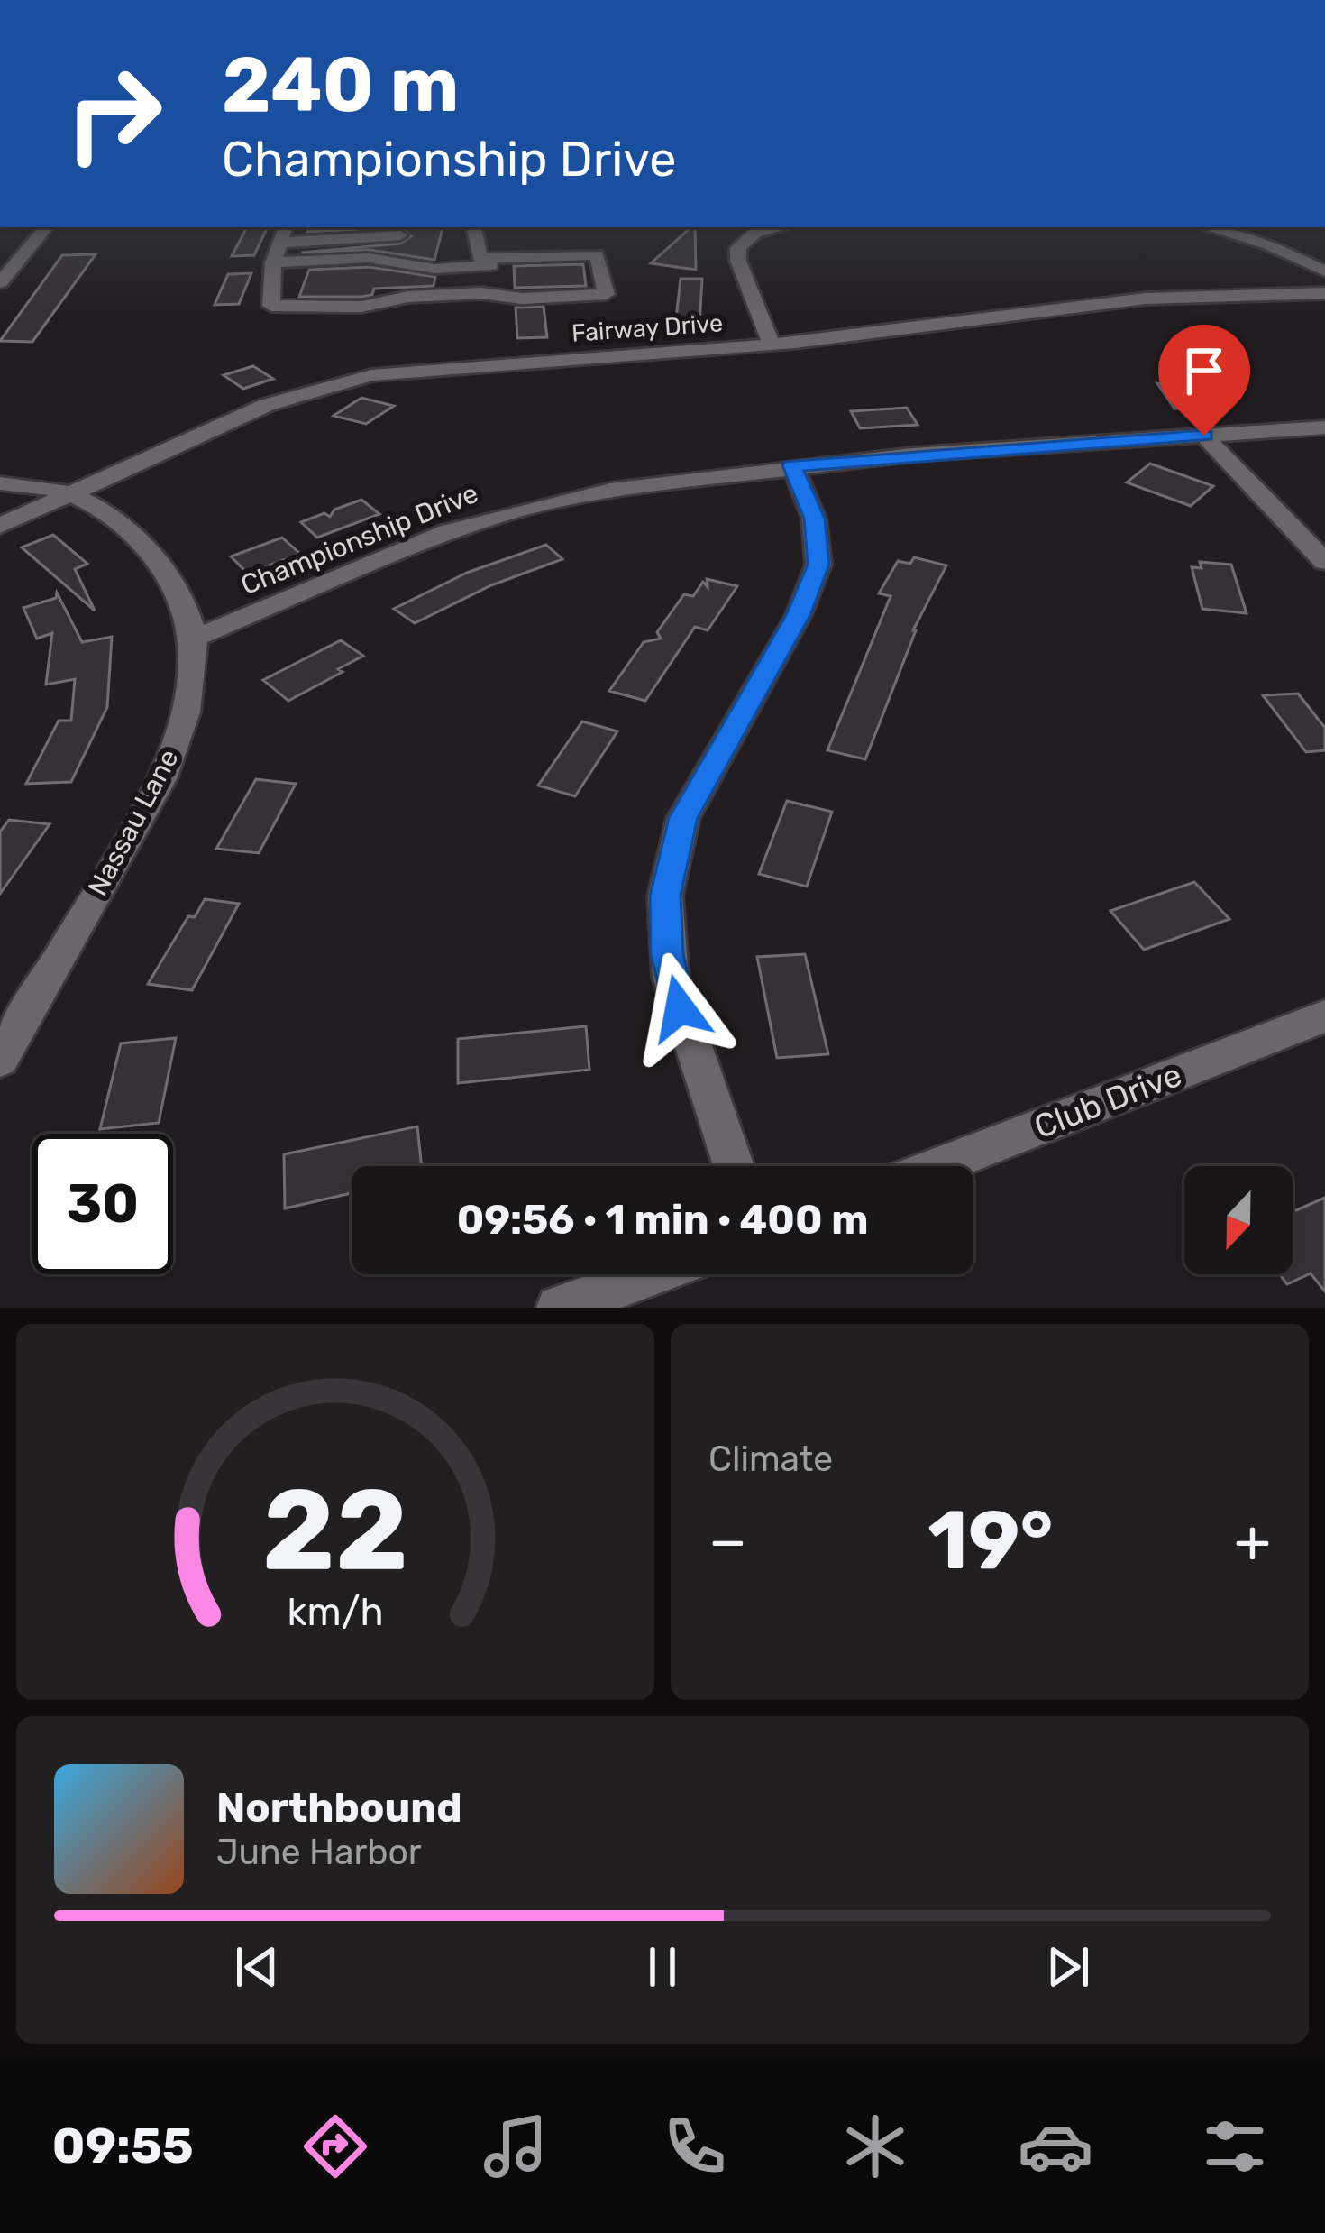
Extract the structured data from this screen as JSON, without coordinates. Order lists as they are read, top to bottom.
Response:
{
  "streets": {
    "street": [
      "Fairway Drive",
      "Championship Drive",
      "Nassau Lane",
      "Club Drive"
    ]
  },
  "crossings": [
    ["Fairway Drive", "Nassau Lane"],
    ["Championship Drive", "Nassau Lane"]
  ],
  "north": "bottom",
  "page": {
    "turn": ["240 m", "Championship Drive"],
    "limit": "30",
    "trip": "09:56 · 1 min · 400 m",
    "tile": "Climate",
    "heat": ["−", "19°", "+"],
    "song": ["Northbound", "June Harbor"],
    "tabs": "09:55",
    "gauge": ["22", "km/h"]
  }
}
